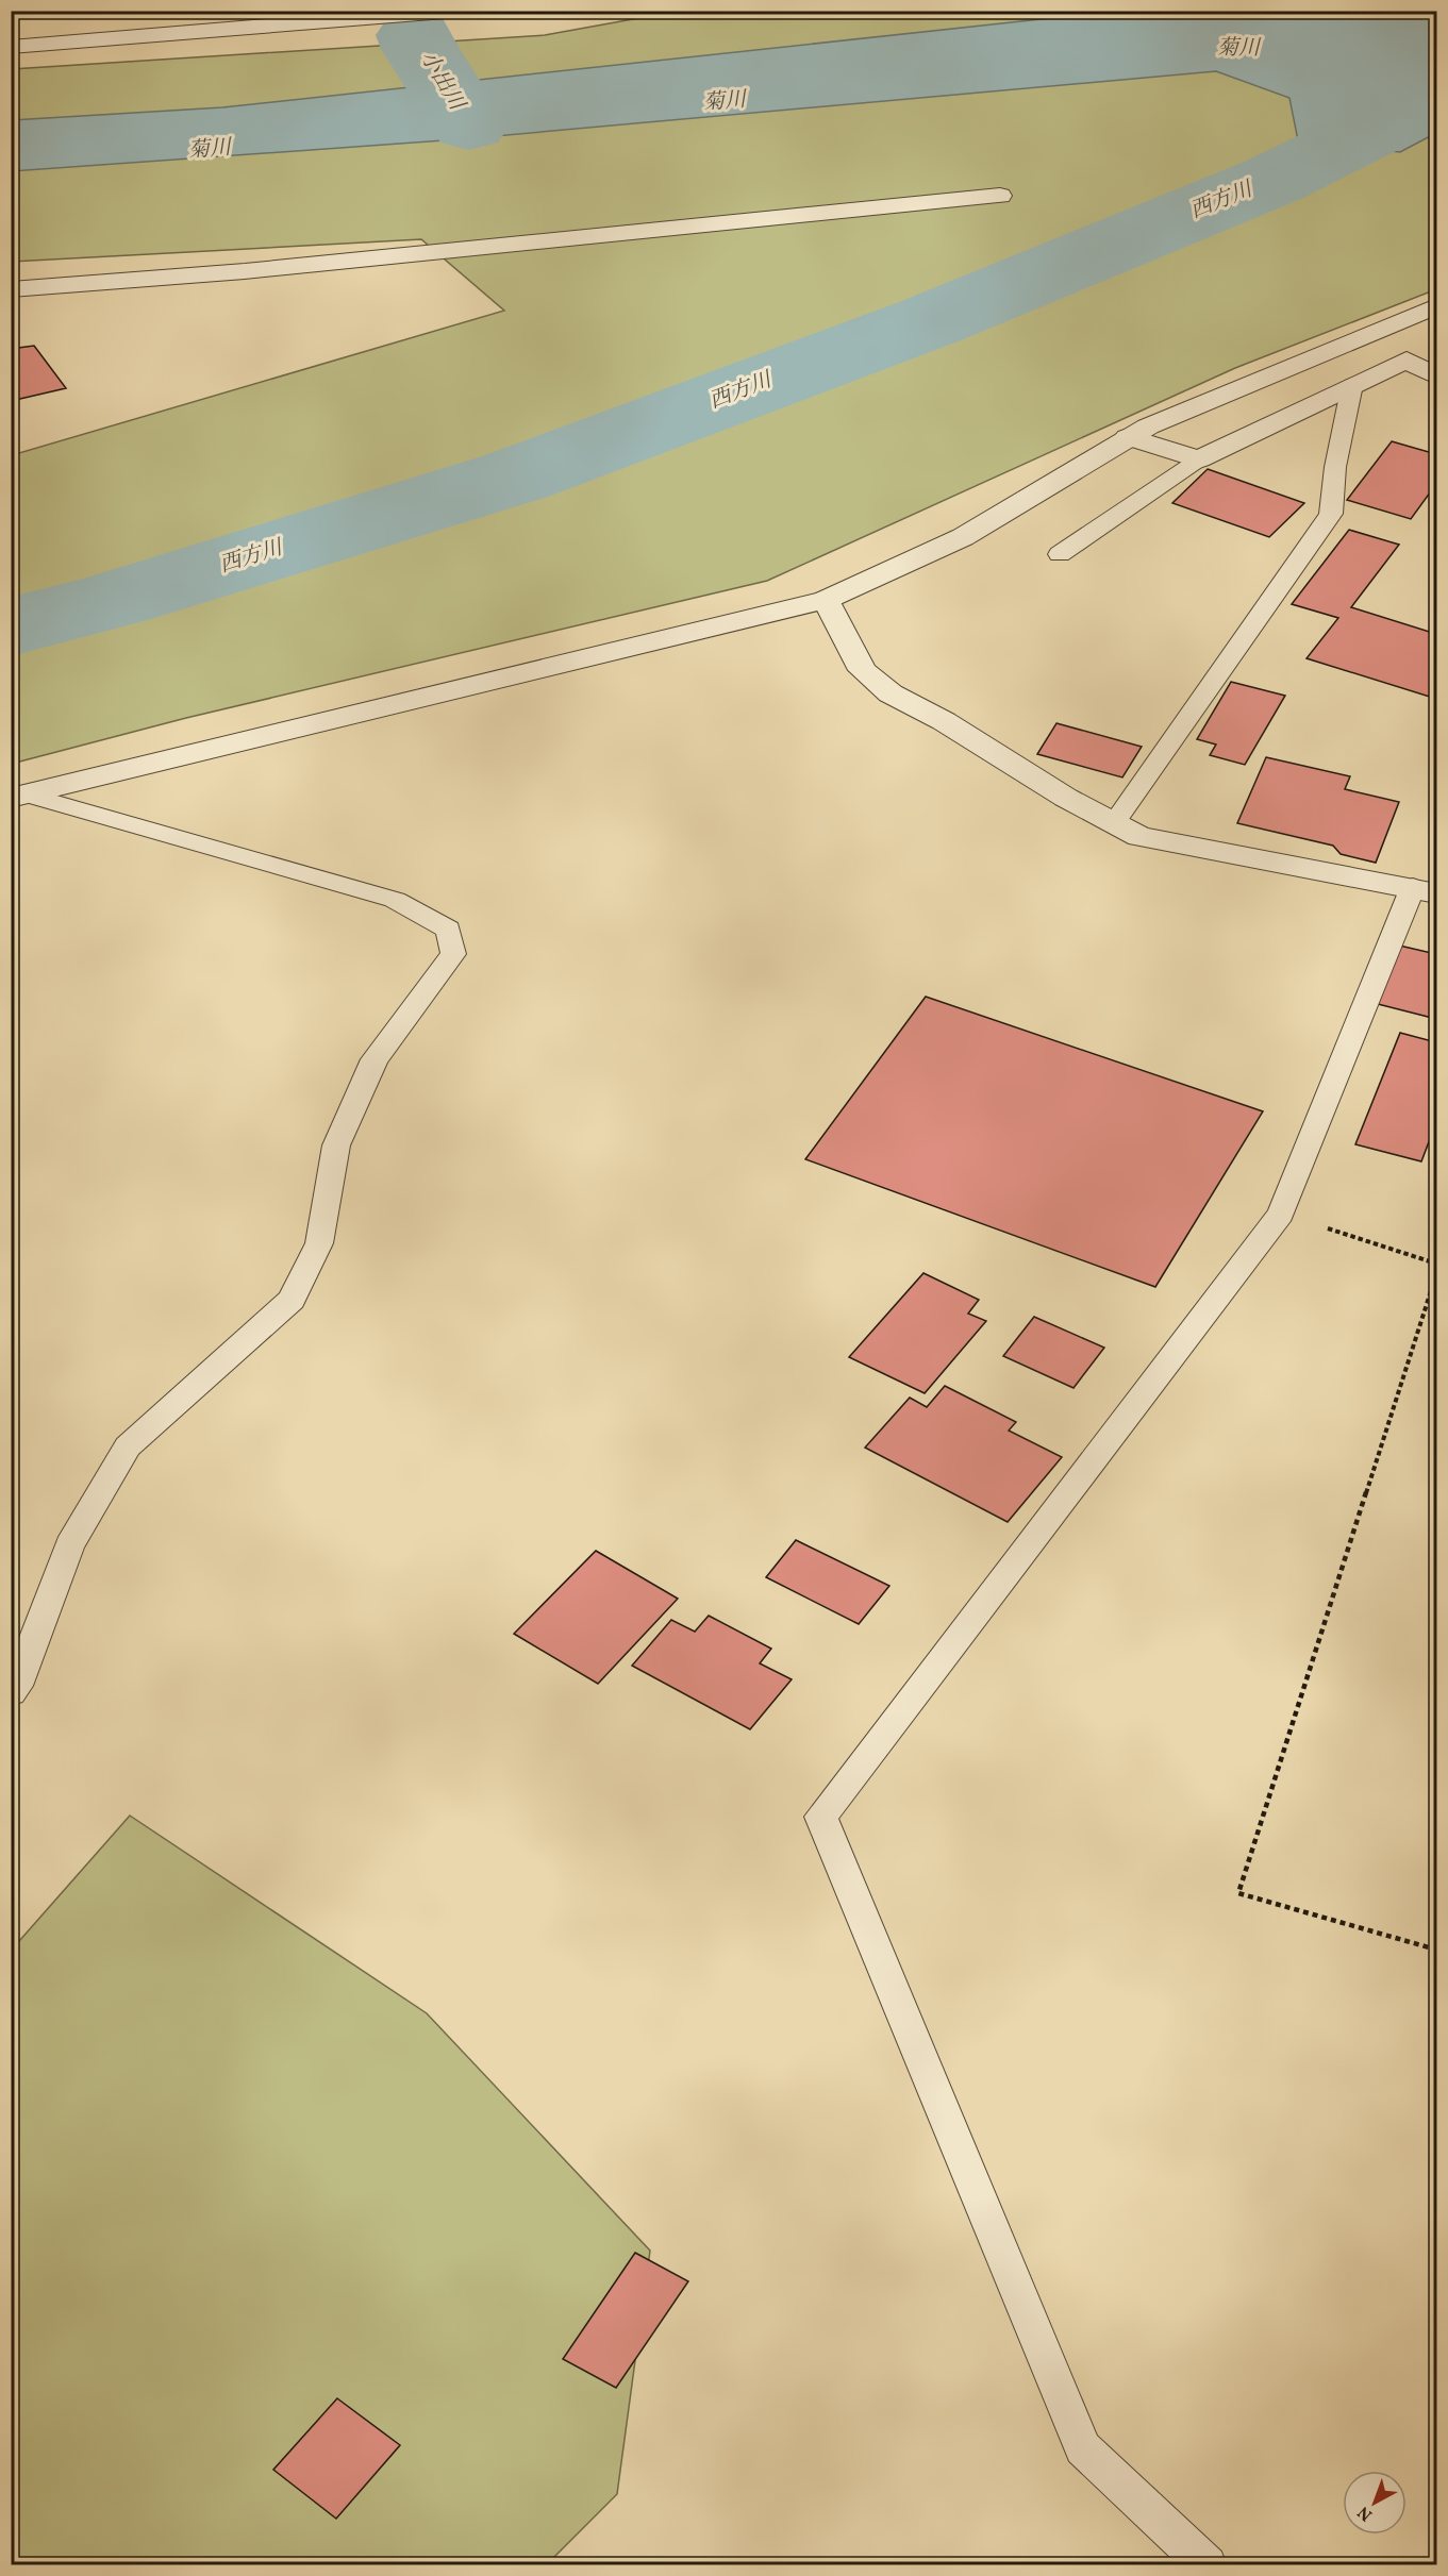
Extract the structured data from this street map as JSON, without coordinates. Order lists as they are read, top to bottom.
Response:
{
  "water": ["菊川", "小出川", "西方川"],
  "north": "bottom left"
}
